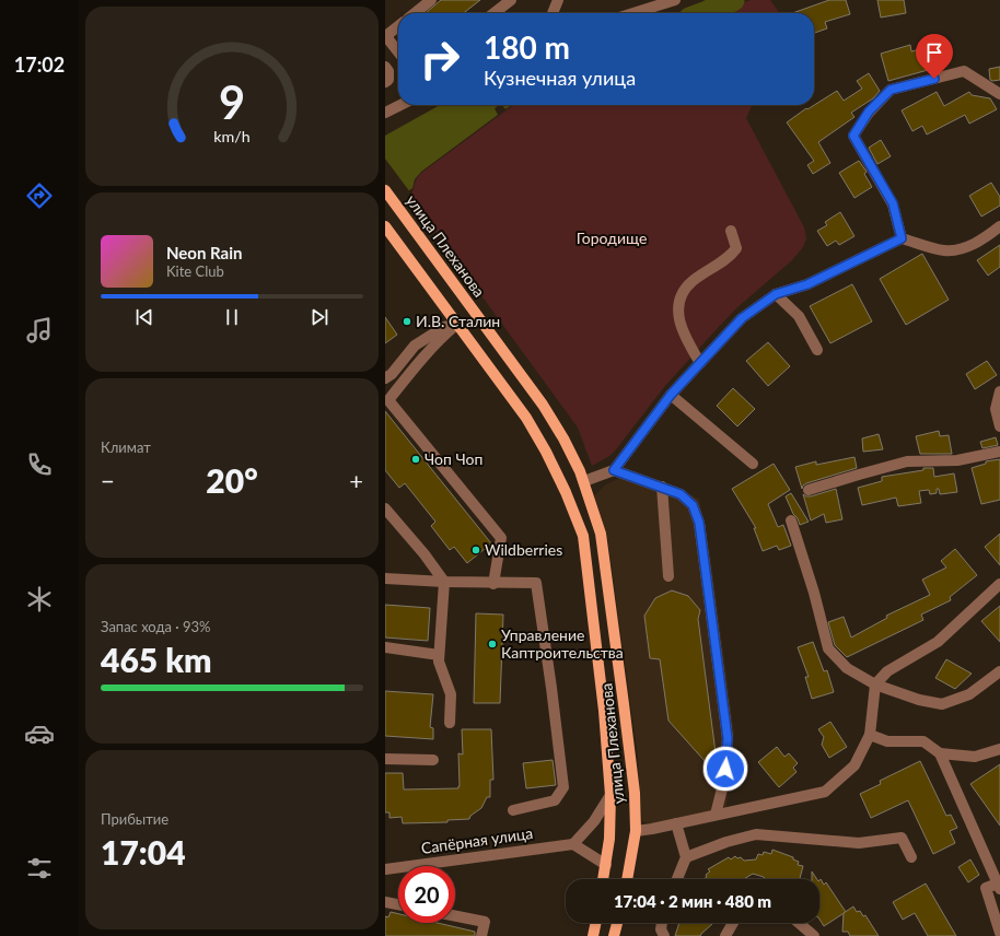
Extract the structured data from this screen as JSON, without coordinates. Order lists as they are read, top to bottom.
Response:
{
  "streets": {
    "main road": ["улица Плеханова"],
    "street": ["Сапёрная улица"]
  },
  "parks": ["Городище"],
  "places": [
    "И.В. Сталин",
    "Чоп Чоп",
    "Wildberries",
    "Управление Каптроительства"
  ],
  "page": {
    "tabs": "17:02",
    "turn": ["180 m", "Кузнечная улица"],
    "song": ["Neon Rain", "Kite Club"],
    "tile": [
      "Климат",
      ["Запас хода · 93%", "465 km"],
      ["Прибытие", "17:04"]
    ],
    "heat": ["−", "20°", "+"],
    "limit": "20",
    "trip": "17:04 · 2 мин · 480 m",
    "gauge": ["9", "km/h"]
  }
}
